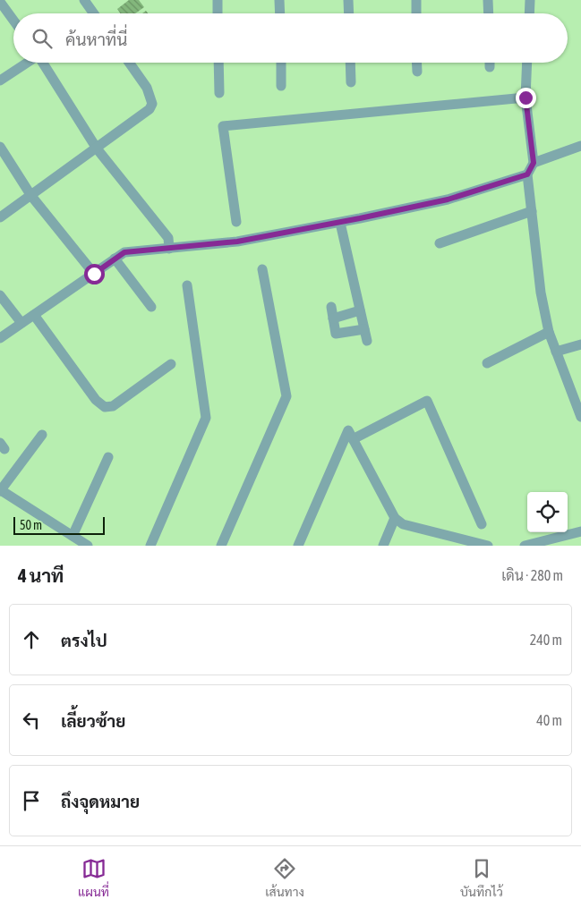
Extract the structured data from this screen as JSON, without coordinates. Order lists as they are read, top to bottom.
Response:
{
  "scale_bar": "50 m",
  "page": {
    "search": "ค้นหาที่นี่",
    "scale": "50 m",
    "heading": ["4 นาที", "เดิน · 280 m"],
    "list": [
      ["ตรงไป", "240 m"],
      ["เลี้ยวซ้าย", "40 m"],
      "ถึงจุดหมาย"
    ],
    "nav": ["แผนที่", "เส้นทาง", "บันทึกไว้"]
  }
}
